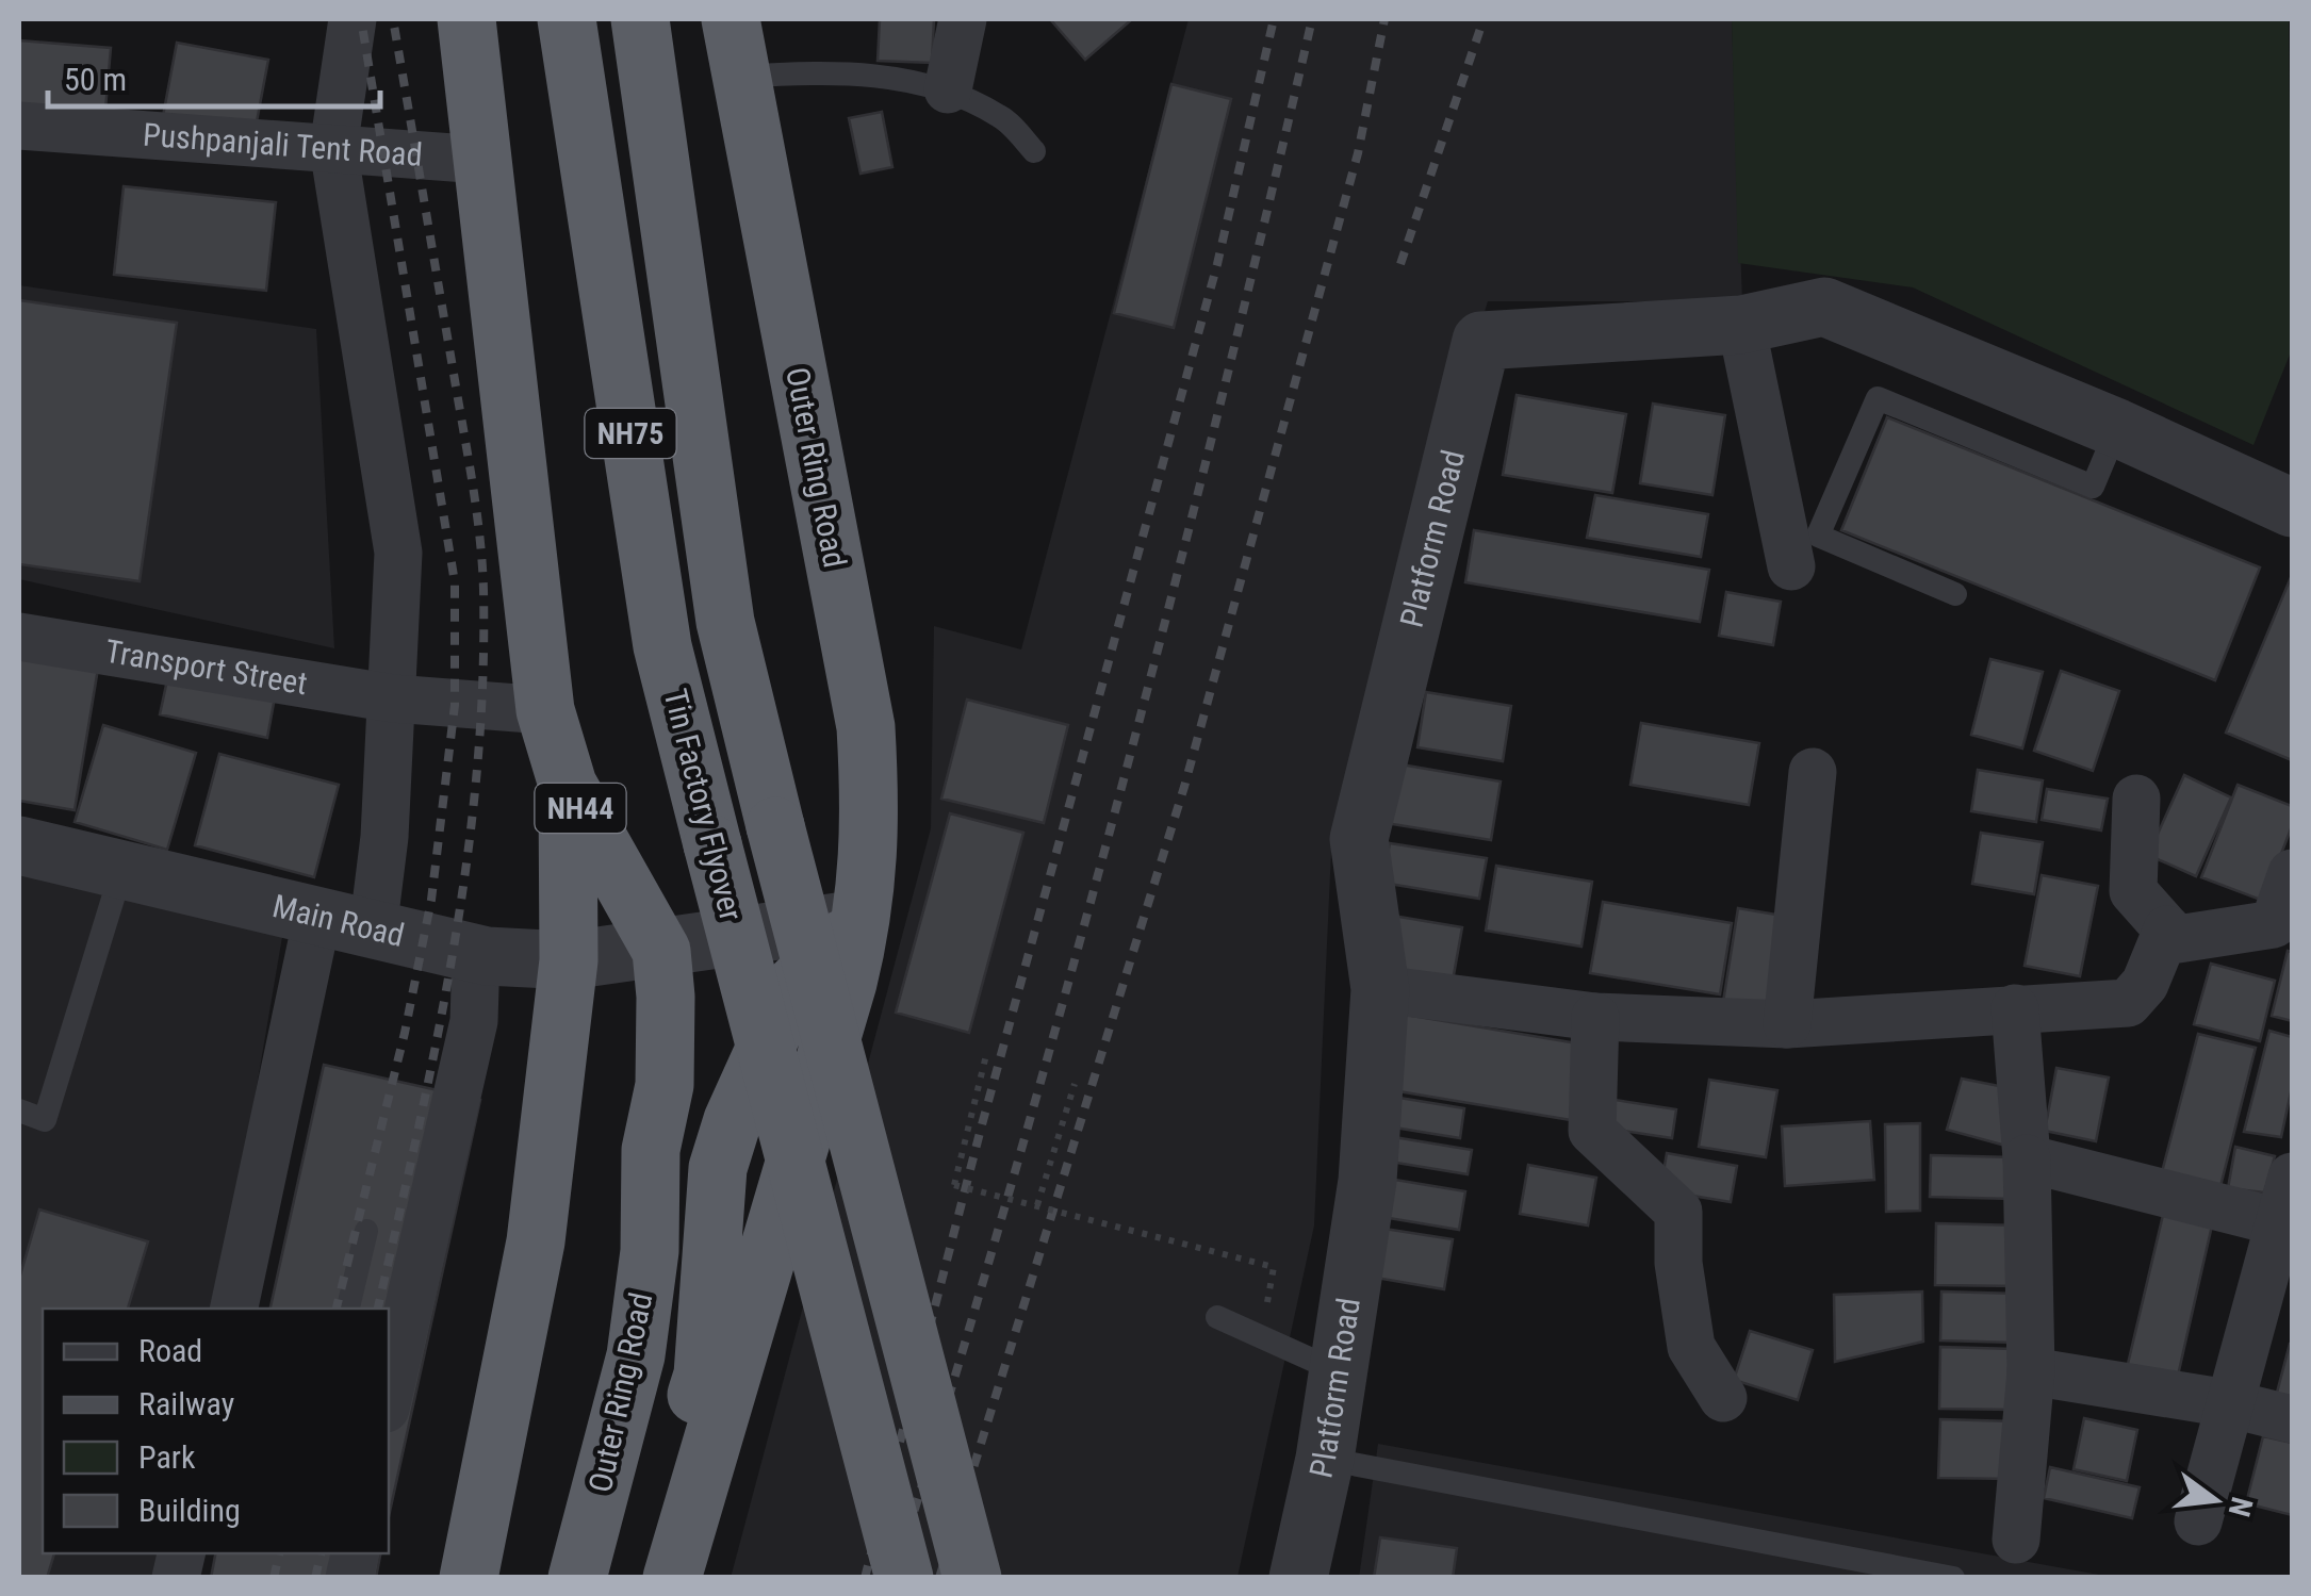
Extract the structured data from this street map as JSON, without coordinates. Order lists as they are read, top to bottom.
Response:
{
  "streets": {
    "highway": [
      "NH75",
      "Outer Ring Road",
      "Tin Factory Flyover",
      "NH44"
    ],
    "street": [
      "Pushpanjali Tent Road",
      "Platform Road",
      "Transport Street",
      "Main Road"
    ]
  },
  "crossings": [
    ["Pushpanjali Tent Road", "Outer Ring Road"],
    ["Outer Ring Road", "Transport Street"],
    ["Outer Ring Road", "Main Road"]
  ],
  "legend": [
    "Road",
    "Railway",
    "Park",
    "Building"
  ],
  "scale_bar": "50 m",
  "north": "right"
}
